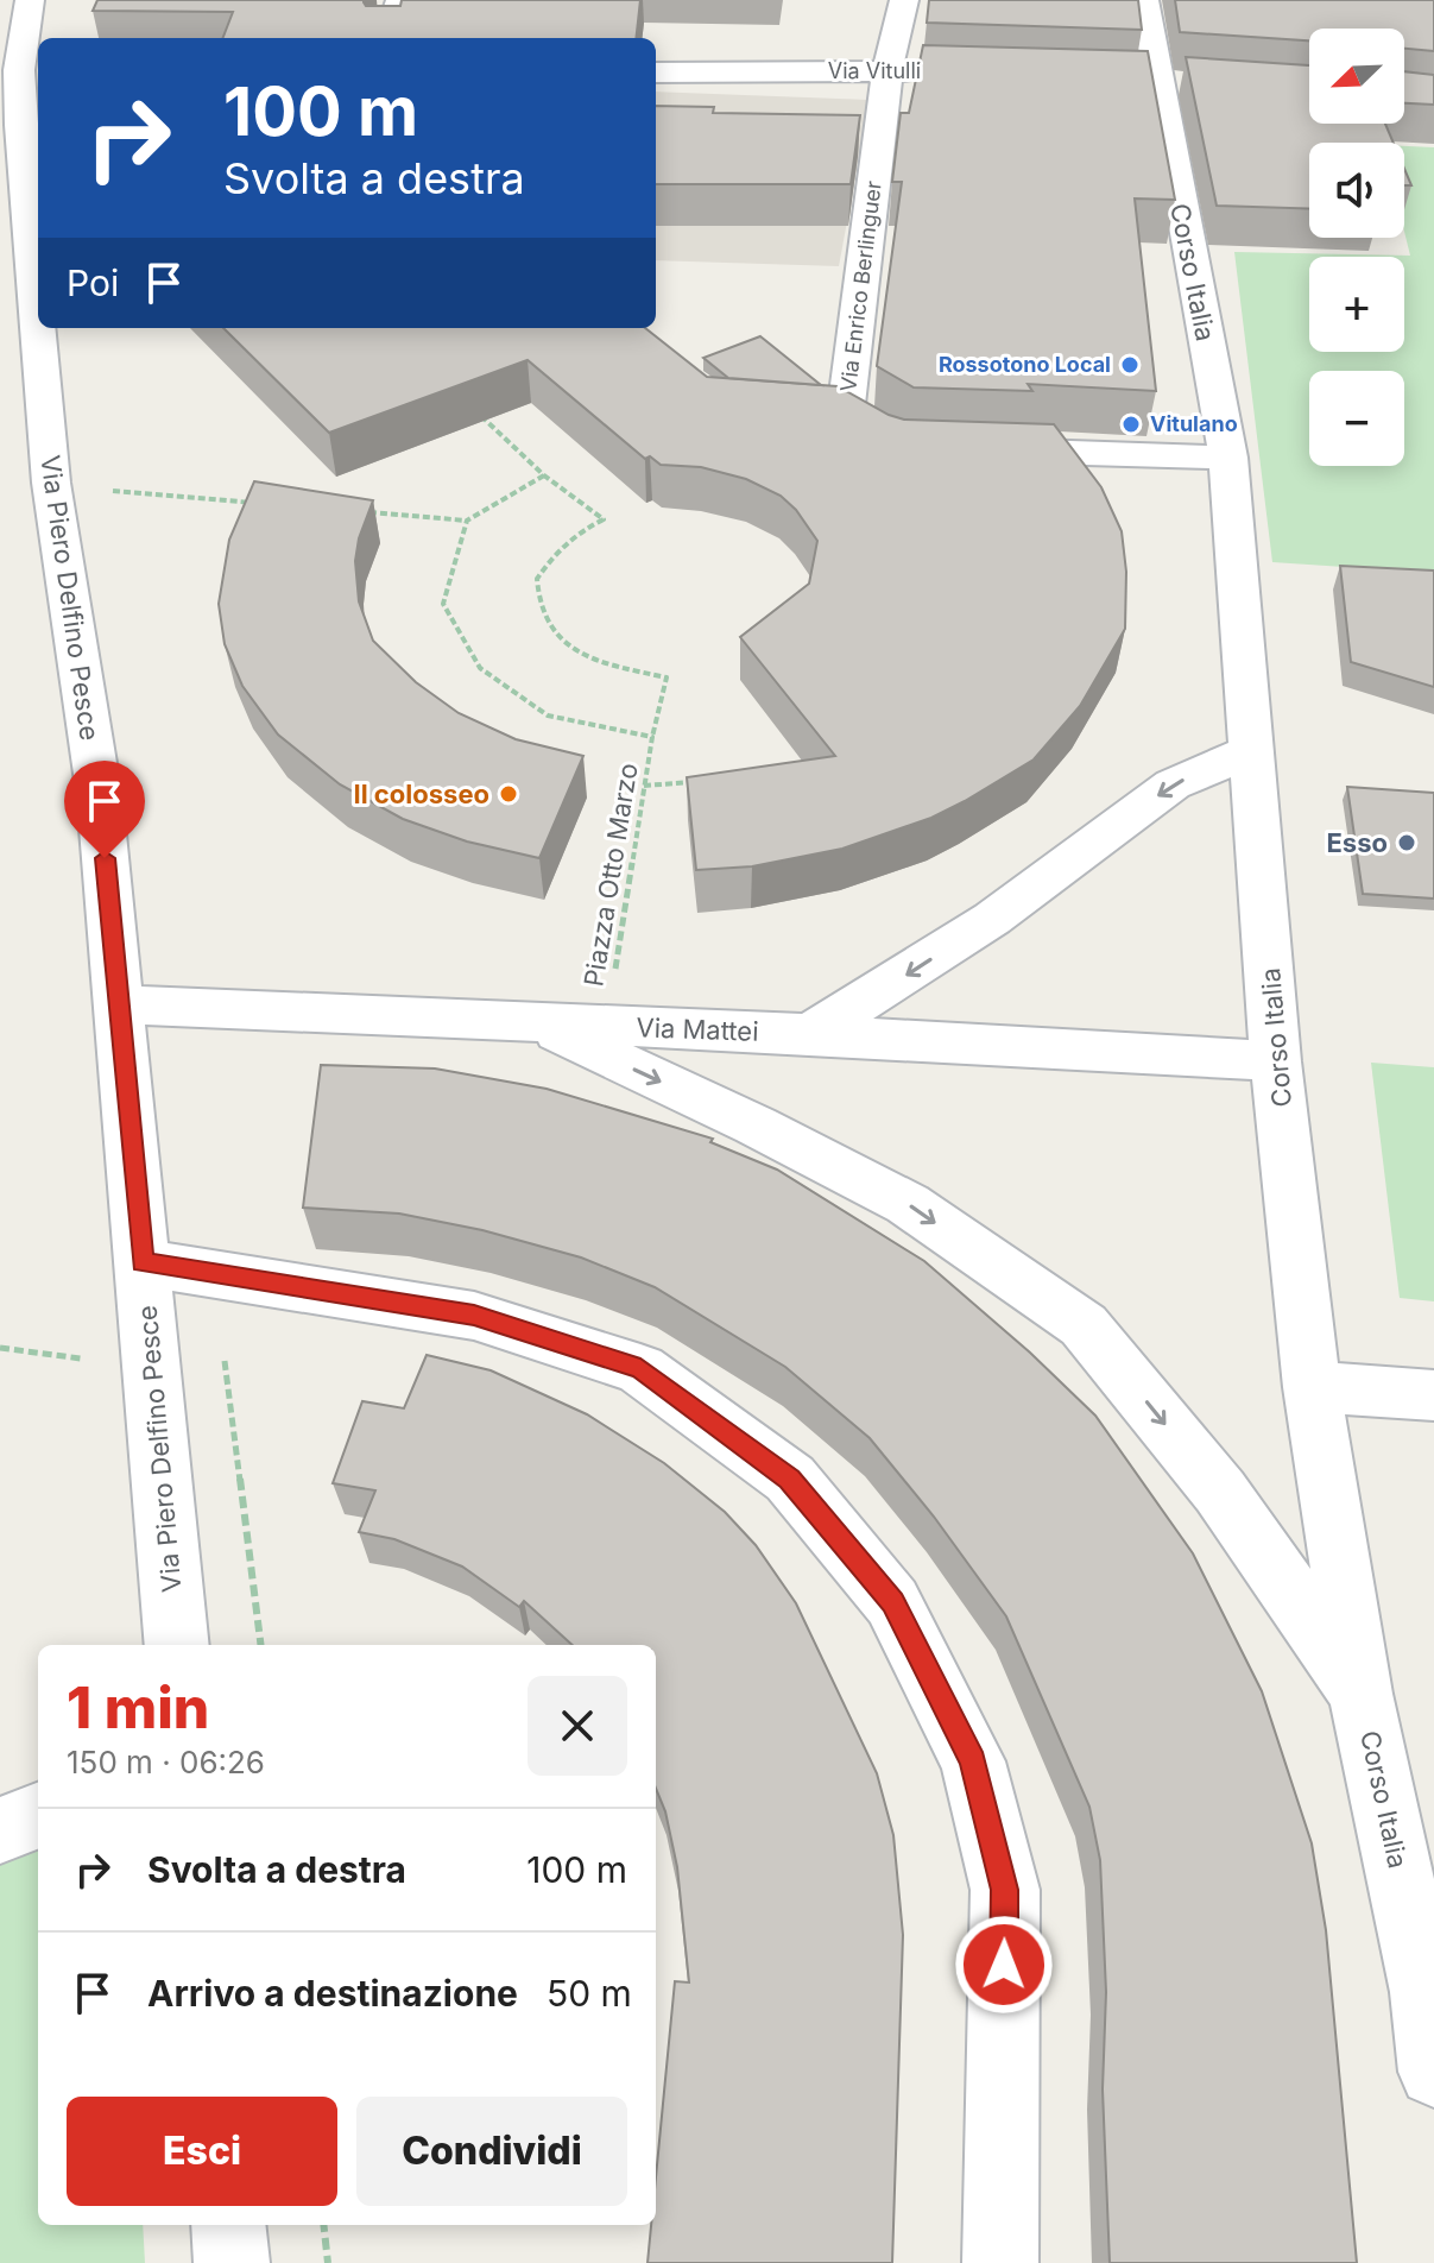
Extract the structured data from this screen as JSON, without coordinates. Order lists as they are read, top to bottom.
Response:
{
  "streets": {
    "street": [
      "Via Vitulli",
      "Corso Italia",
      "Via Enrico Berlinguer",
      "Via Piero Delfino Pesce",
      "Via Mattei"
    ],
    "path": ["Piazza Otto Marzo"]
  },
  "crossings": [
    ["Via Vitulli", "Via Enrico Berlinguer"],
    ["Corso Italia", "Via Mattei"],
    ["Via Piero Delfino Pesce", "Via Mattei"],
    ["Piazza Otto Marzo", "Via Mattei"]
  ],
  "places": [
    "Rossotono Local",
    "Vitulano",
    "Il colosseo",
    "Esso"
  ],
  "north": "bottom left",
  "page": {
    "map_buttons": ["+", "−"],
    "turn": ["100 m", "Svolta a destra"],
    "then": "Poi",
    "heading": ["1 min", "150 m · 06:26"],
    "list": [
      {
        "name": "Svolta a destra",
        "value": "100 m"
      },
      {
        "name": "Arrivo a destinazione",
        "value": "50 m"
      }
    ],
    "buttons": ["Esci", "Condividi"]
  }
}
